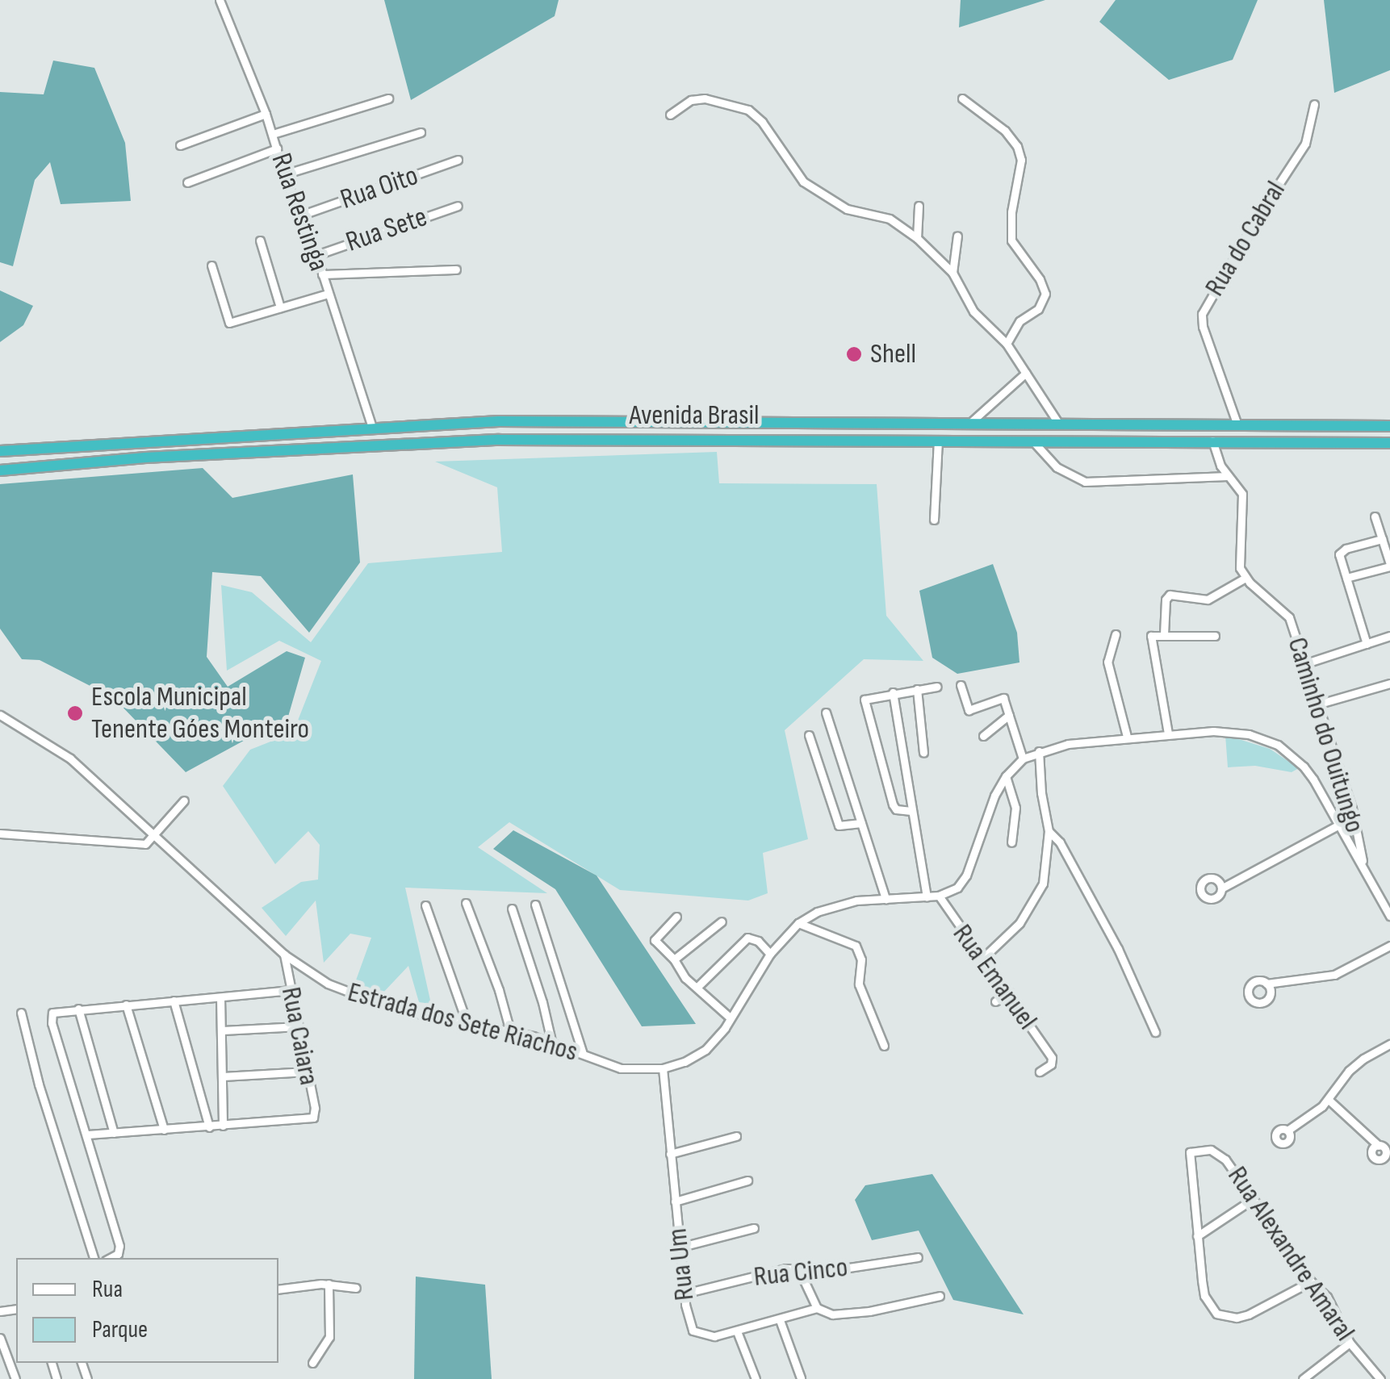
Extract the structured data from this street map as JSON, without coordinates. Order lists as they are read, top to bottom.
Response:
{
  "streets": {
    "highway": ["Avenida Brasil"],
    "street": [
      "Rua Oito",
      "Rua Restinga",
      "Rua Sete",
      "Rua do Cabral",
      "Caminho do Ouitungo",
      "Rua Emanuel",
      "Estrada dos Sete Riachos",
      "Rua Caiara",
      "Rua Alexandre Amaral",
      "Rua Um",
      "Rua Cinco"
    ]
  },
  "crossings": [
    ["Rua Oito", "Rua Restinga"],
    ["Rua Restinga", "Rua Sete"],
    ["Rua Restinga", "Avenida Brasil"],
    ["Rua do Cabral", "Avenida Brasil"],
    ["Rua Emanuel", "Estrada dos Sete Riachos"],
    ["Estrada dos Sete Riachos", "Rua Caiara"],
    ["Estrada dos Sete Riachos", "Rua Um"],
    ["Rua Um", "Rua Cinco"]
  ],
  "places": ["Shell", "Escola Municipal Tenente Góes Monteiro"],
  "legend": ["Rua", "Parque"]
}
